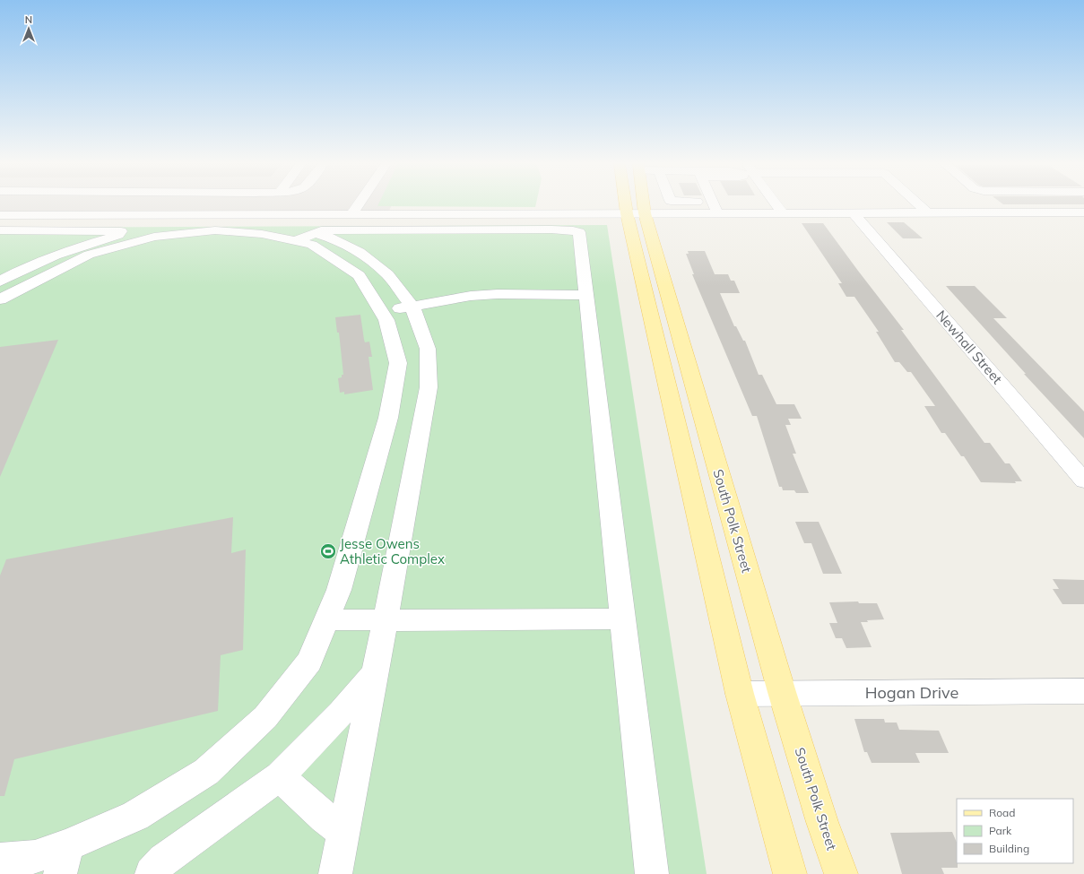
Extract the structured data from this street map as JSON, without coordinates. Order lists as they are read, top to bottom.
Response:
{
  "streets": {
    "main road": ["South Polk Street"],
    "street": ["Newhall Street", "Hogan Drive"]
  },
  "crossings": [
    ["South Polk Street", "Hogan Drive"]
  ],
  "places": {
    "sports": ["Jesse Owens Athletic Complex"]
  },
  "legend": ["Road", "Park", "Building"],
  "north": "top"
}
